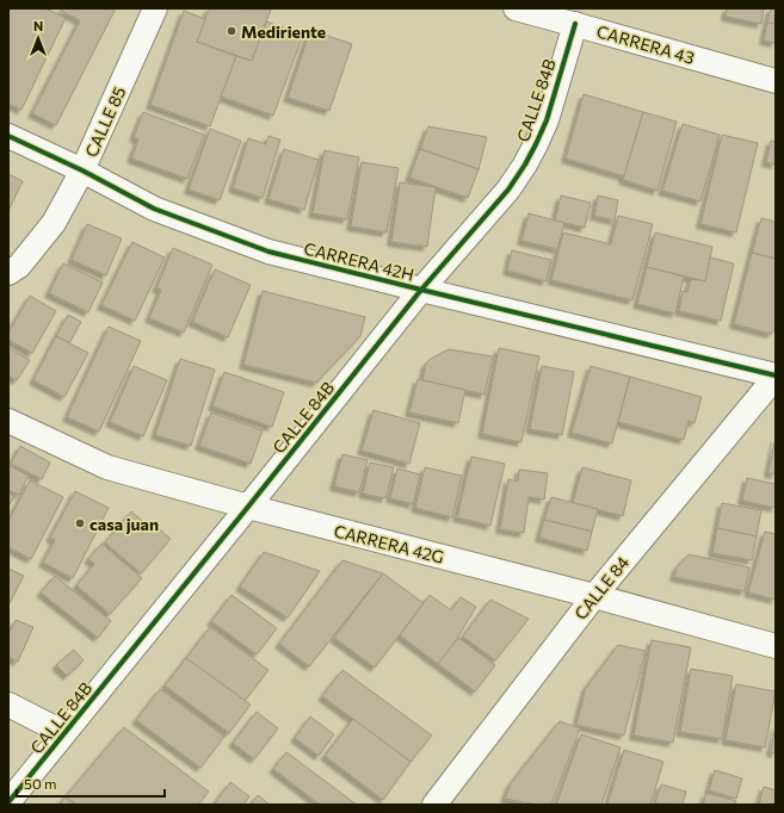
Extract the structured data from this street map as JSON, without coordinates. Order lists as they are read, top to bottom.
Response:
{
  "streets": {
    "street": [
      "CARRERA 43",
      "CALLE 84B",
      "CALLE 85",
      "CARRERA 42H",
      "CARRERA 42G",
      "CALLE 84"
    ]
  },
  "crossings": [
    ["CARRERA 43", "CALLE 84B"],
    ["CALLE 84B", "CARRERA 42H"],
    ["CALLE 84B", "CARRERA 42G"],
    ["CALLE 85", "CARRERA 42H"],
    ["CARRERA 42H", "CALLE 84"],
    ["CARRERA 42G", "CALLE 84"]
  ],
  "places": ["Mediriente", "casa juan"],
  "scale_bar": "50 m",
  "north": "top"
}
